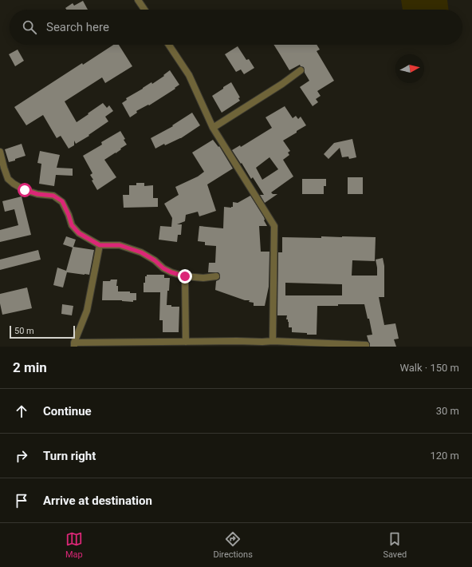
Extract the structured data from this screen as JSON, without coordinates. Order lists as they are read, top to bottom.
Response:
{
  "scale_bar": "50 m",
  "north": "right",
  "page": {
    "search": "Search here",
    "scale": "50 m",
    "heading": ["2 min", "Walk · 150 m"],
    "list": [
      ["Continue", "30 m"],
      ["Turn right", "120 m"],
      "Arrive at destination"
    ],
    "nav": ["Map", "Directions", "Saved"]
  }
}
